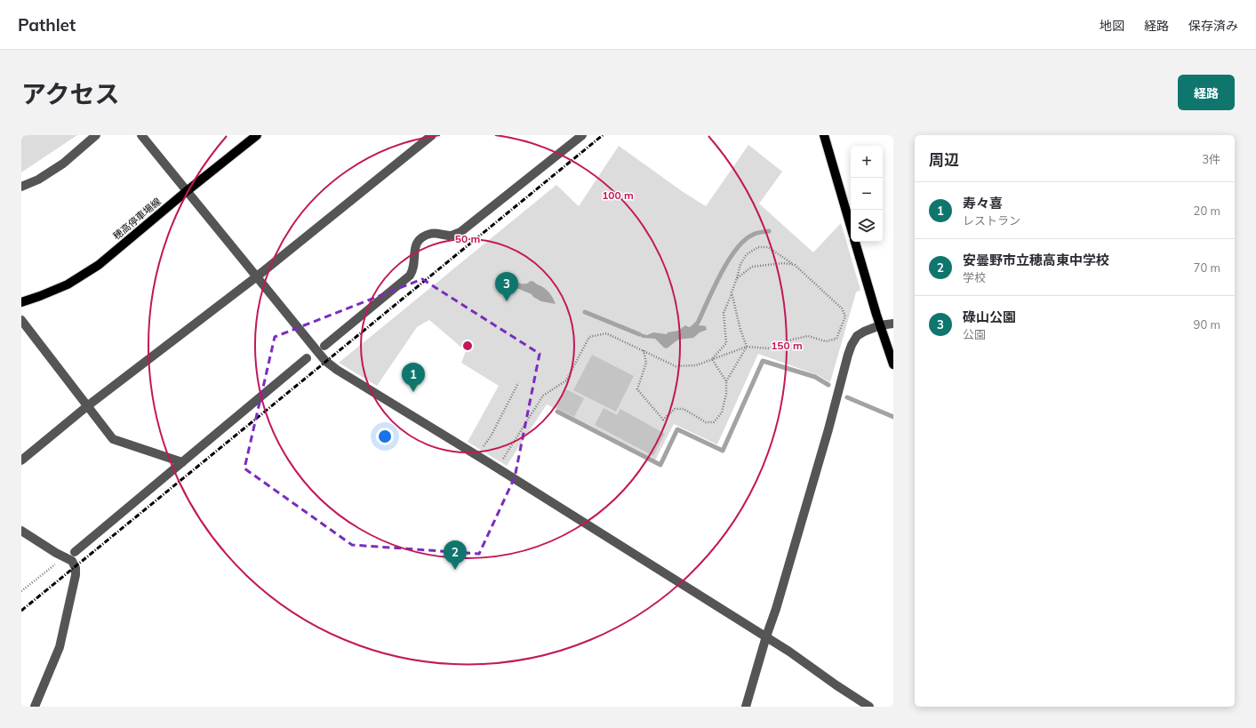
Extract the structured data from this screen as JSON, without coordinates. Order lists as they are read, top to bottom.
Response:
{
  "streets": {
    "main road": ["穂高停車場線"]
  },
  "page": {
    "header": "Pathlet",
    "nav": ["地図", "経路", "保存済み"],
    "title": "アクセス",
    "buttons": "経路",
    "heading": ["周辺", "3件"],
    "map_buttons": ["+", "−"],
    "list": [
      {
        "mark": "1",
        "name": "寿々喜",
        "note": "レストラン",
        "value": "20 m"
      },
      {
        "mark": "2",
        "name": "安曇野市立穂高東中学校",
        "note": "学校",
        "value": "70 m"
      },
      {
        "mark": "3",
        "name": "碌山公園",
        "note": "公園",
        "value": "90 m"
      }
    ],
    "pins": ["3", "1", "2"]
  },
  "rings": ["100 m", "50 m", "150 m"]
}
